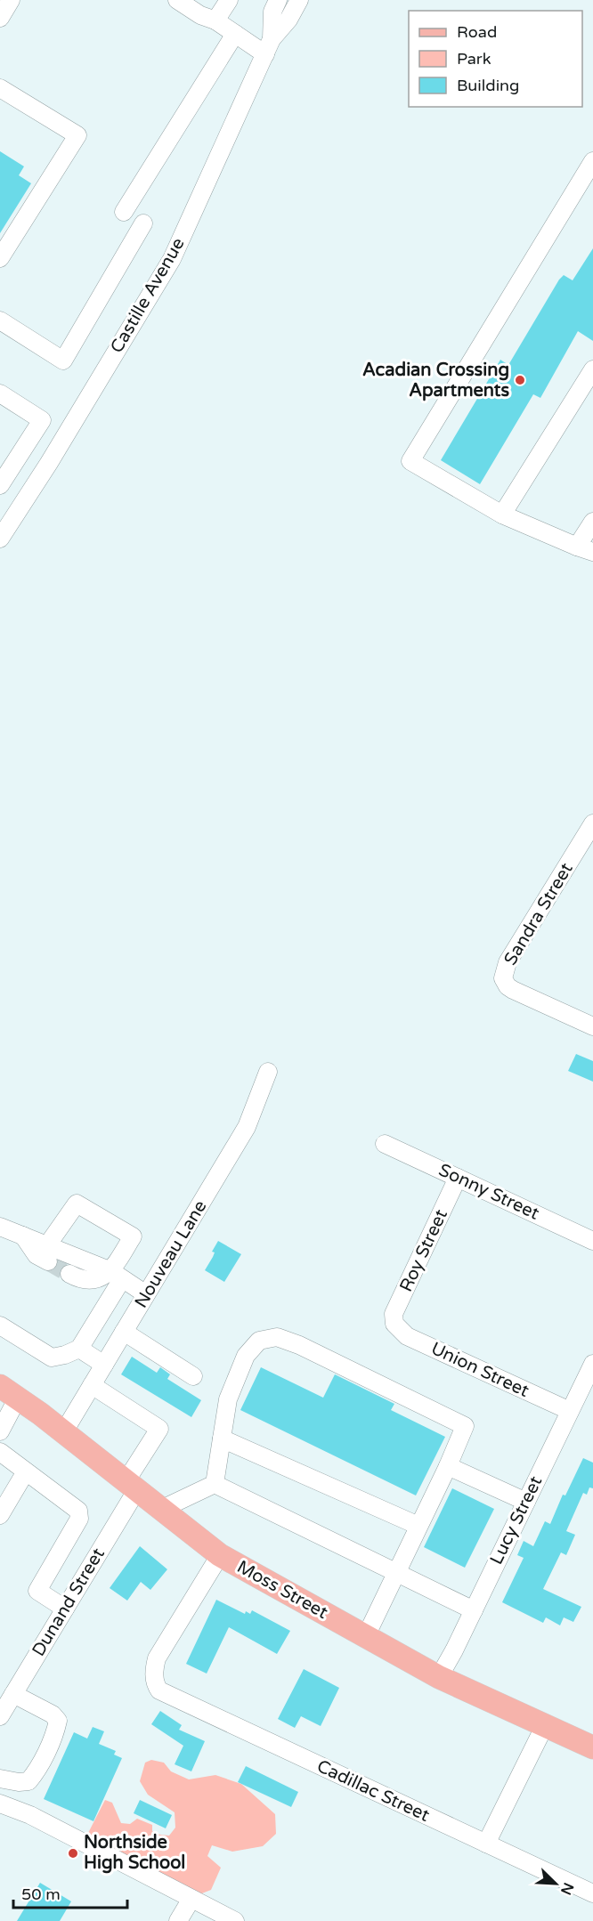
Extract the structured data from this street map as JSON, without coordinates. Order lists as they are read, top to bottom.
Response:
{
  "streets": {
    "main road": ["Moss Street"],
    "street": [
      "Castille Avenue",
      "Sandra Street",
      "Sonny Street",
      "Roy Street",
      "Nouveau Lane",
      "Union Street",
      "Lucy Street",
      "Dunand Street",
      "Cadillac Street"
    ]
  },
  "crossings": [
    ["Sonny Street", "Roy Street"],
    ["Roy Street", "Union Street"],
    ["Nouveau Lane", "Moss Street"],
    ["Nouveau Lane", "Dunand Street"],
    ["Union Street", "Lucy Street"],
    ["Lucy Street", "Moss Street"],
    ["Moss Street", "Dunand Street"],
    ["Moss Street", "Cadillac Street"]
  ],
  "places": ["Acadian Crossing Apartments", "Northside High School"],
  "legend": ["Road", "Park", "Building"],
  "scale_bar": "50 m",
  "north": "bottom right"
}
